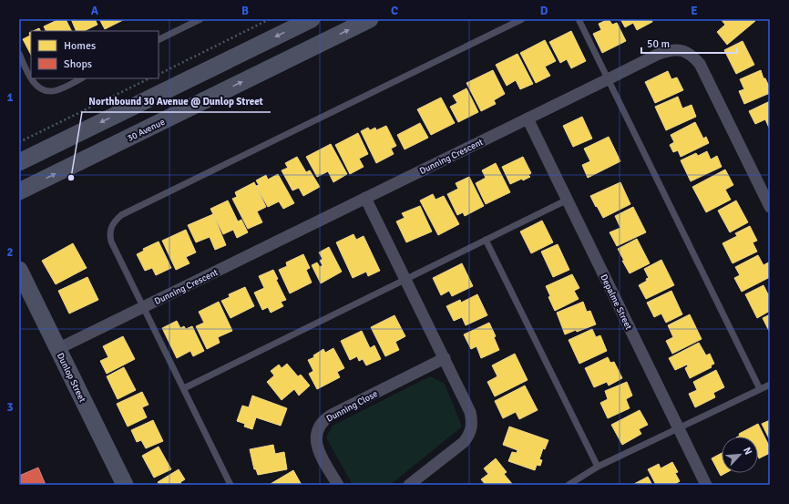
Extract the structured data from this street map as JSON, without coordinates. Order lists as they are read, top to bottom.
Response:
{
  "streets": {
    "main road": ["30 Avenue", "Dunlop Street"],
    "street": ["Dunning Crescent", "Depalme Street", "Dunning Close"]
  },
  "crossings": [
    ["Dunning Crescent", "Depalme Street"],
    ["Dunning Crescent", "Dunlop Street"]
  ],
  "places": ["Northbound 30 Avenue @ Dunlop Street"],
  "legend": ["Homes", "Shops"],
  "scale_bar": "50 m",
  "north": "top right",
  "grid": {
    "columns": [
      "A",
      "B",
      "C",
      "D",
      "E"
    ],
    "rows": ["1", "2", "3"]
  }
}
